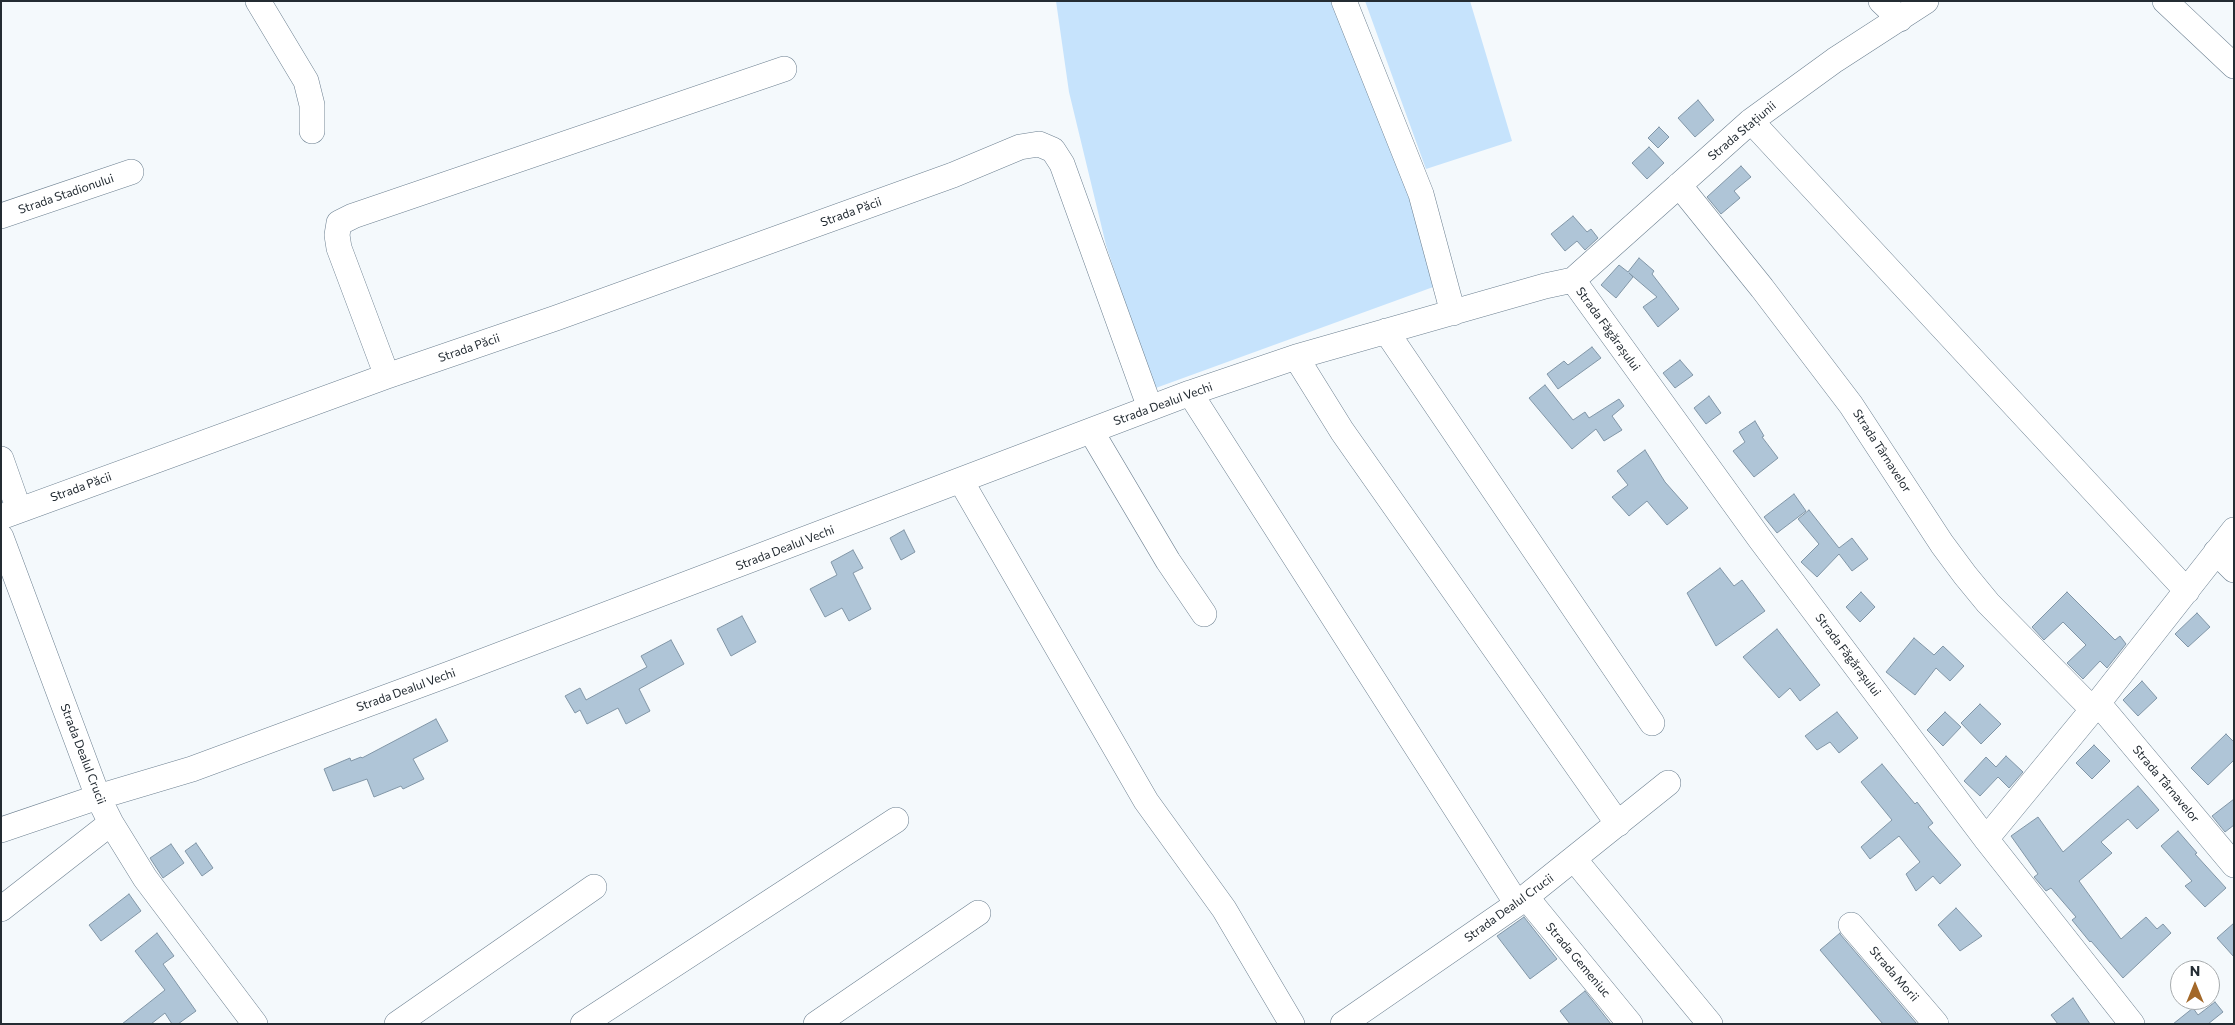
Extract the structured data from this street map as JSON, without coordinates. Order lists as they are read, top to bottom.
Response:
{
  "streets": {
    "street": [
      "Strada Stațiunii",
      "Strada Stadionului",
      "Strada Păcii",
      "Strada Făgărașului",
      "Strada Dealul Vechi",
      "Strada Târnavelor",
      "Strada Dealul Crucii",
      "Strada Gemeniuc",
      "Strada Morii"
    ]
  },
  "crossings": [
    ["Strada Stațiunii", "Strada Făgărașului"],
    ["Strada Stațiunii", "Strada Dealul Vechi"],
    ["Strada Stațiunii", "Strada Târnavelor"],
    ["Strada Păcii", "Strada Dealul Vechi"],
    ["Strada Făgărașului", "Strada Dealul Vechi"],
    ["Strada Dealul Vechi", "Strada Dealul Crucii"],
    ["Strada Dealul Vechi", "Strada Gemeniuc"],
    ["Strada Dealul Crucii", "Strada Gemeniuc"]
  ],
  "north": "top"
}
